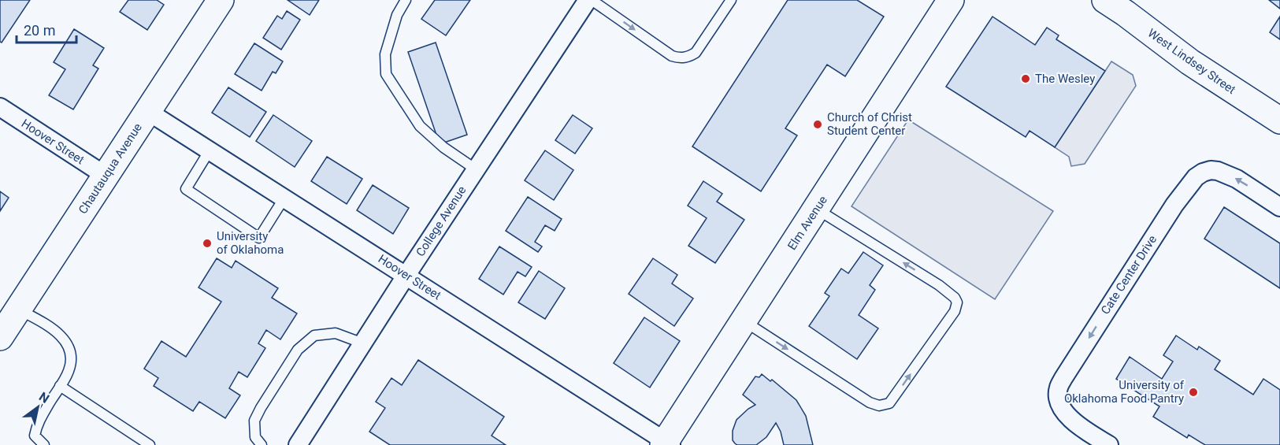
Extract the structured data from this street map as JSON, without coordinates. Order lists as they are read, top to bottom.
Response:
{
  "streets": {
    "street": [
      "West Lindsey Street",
      "Hoover Street",
      "Chautauqua Avenue",
      "College Avenue",
      "Elm Avenue",
      "Cate Center Drive"
    ]
  },
  "crossings": [
    ["Hoover Street", "Chautauqua Avenue"],
    ["Hoover Street", "College Avenue"],
    ["Hoover Street", "Elm Avenue"]
  ],
  "places": [
    "The Wesley",
    "Church of Christ Student Center",
    "University of Oklahoma",
    "University of Oklahoma Food Pantry"
  ],
  "scale_bar": "20 m",
  "north": "top right"
}
